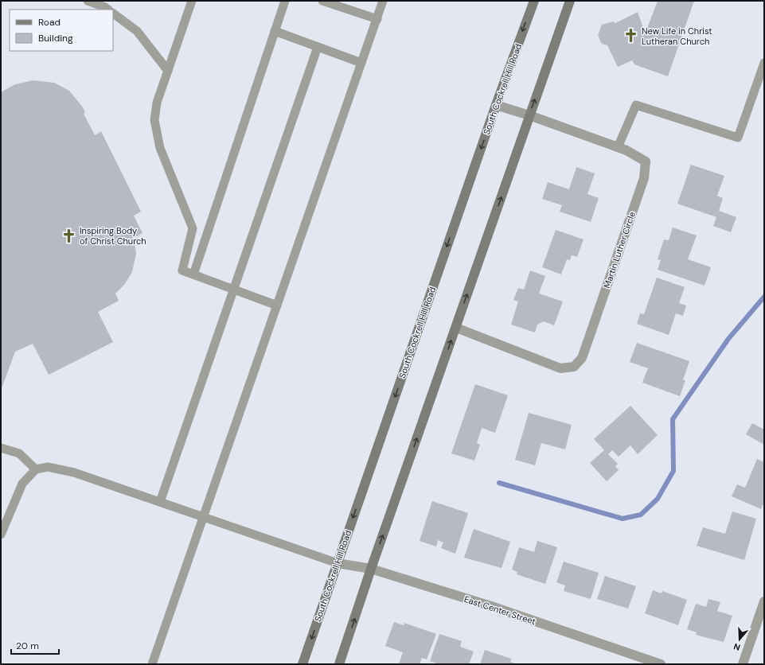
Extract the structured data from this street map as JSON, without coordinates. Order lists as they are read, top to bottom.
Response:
{
  "streets": {
    "main road": ["South Cockrell Hill Road"],
    "street": ["Martin Luther Circle", "East Center Street"]
  },
  "crossings": [
    ["South Cockrell Hill Road", "Martin Luther Circle"],
    ["South Cockrell Hill Road", "East Center Street"]
  ],
  "places": {
    "church": ["New Life in Christ Lutheran Church", "Inspiring Body of Christ Church"]
  },
  "legend": ["Road", "Building"],
  "scale_bar": "20 m",
  "north": "bottom"
}
